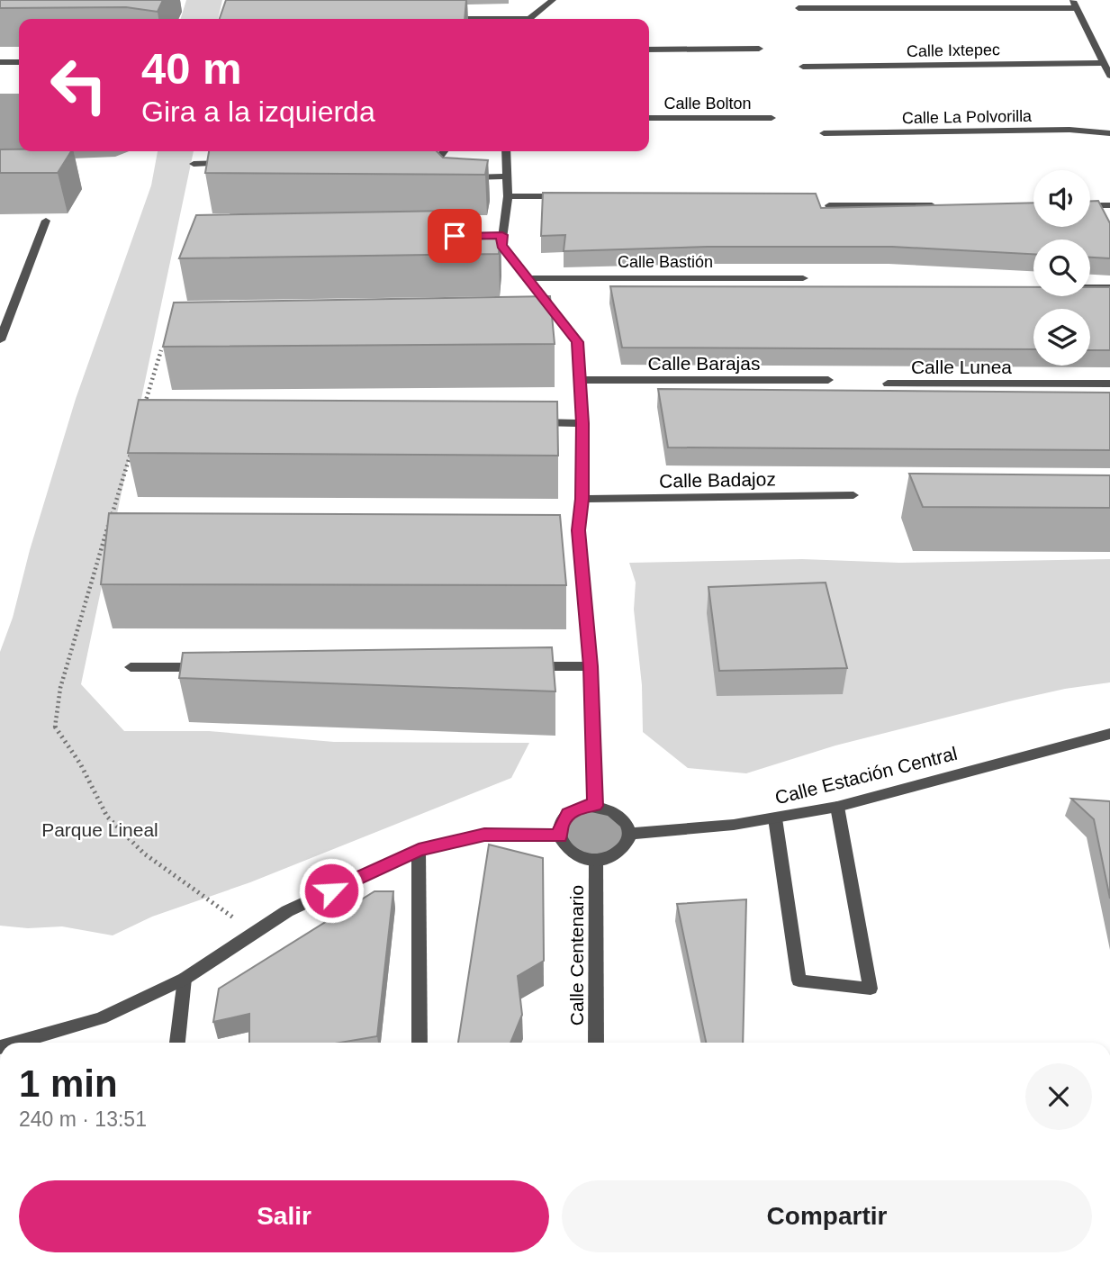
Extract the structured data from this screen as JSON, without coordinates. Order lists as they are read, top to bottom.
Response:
{
  "streets": {
    "street": [
      "Calle Ixtepec",
      "Calle Bolton",
      "Calle La Polvorilla",
      "Calle Bastión",
      "Calle Barajas",
      "Calle Lunea",
      "Calle Badajoz",
      "Calle Estación Central",
      "Calle Centenario"
    ]
  },
  "crossings": [
    ["Calle Estación Central", "Calle Centenario"]
  ],
  "parks": ["Parque Lineal"],
  "page": {
    "turn": ["40 m", "Gira a la izquierda"],
    "heading": ["1 min", "240 m · 13:51"],
    "buttons": ["Salir", "Compartir"]
  }
}
